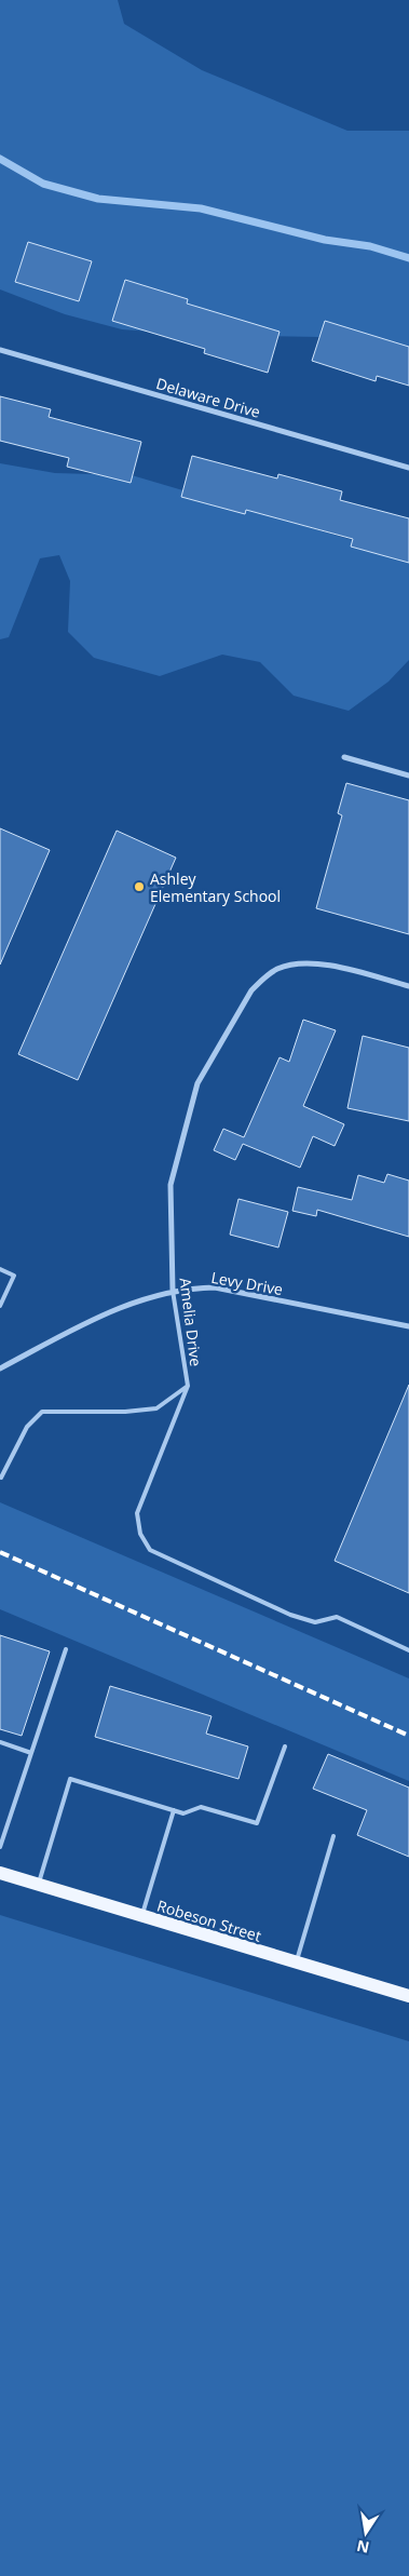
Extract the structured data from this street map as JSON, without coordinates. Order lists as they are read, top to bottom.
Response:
{
  "streets": {
    "main road": ["Robeson Street"],
    "street": ["Delaware Drive", "Levy Drive", "Amelia Drive"]
  },
  "crossings": [
    ["Levy Drive", "Amelia Drive"]
  ],
  "places": ["Ashley Elementary School"],
  "north": "bottom"
}
